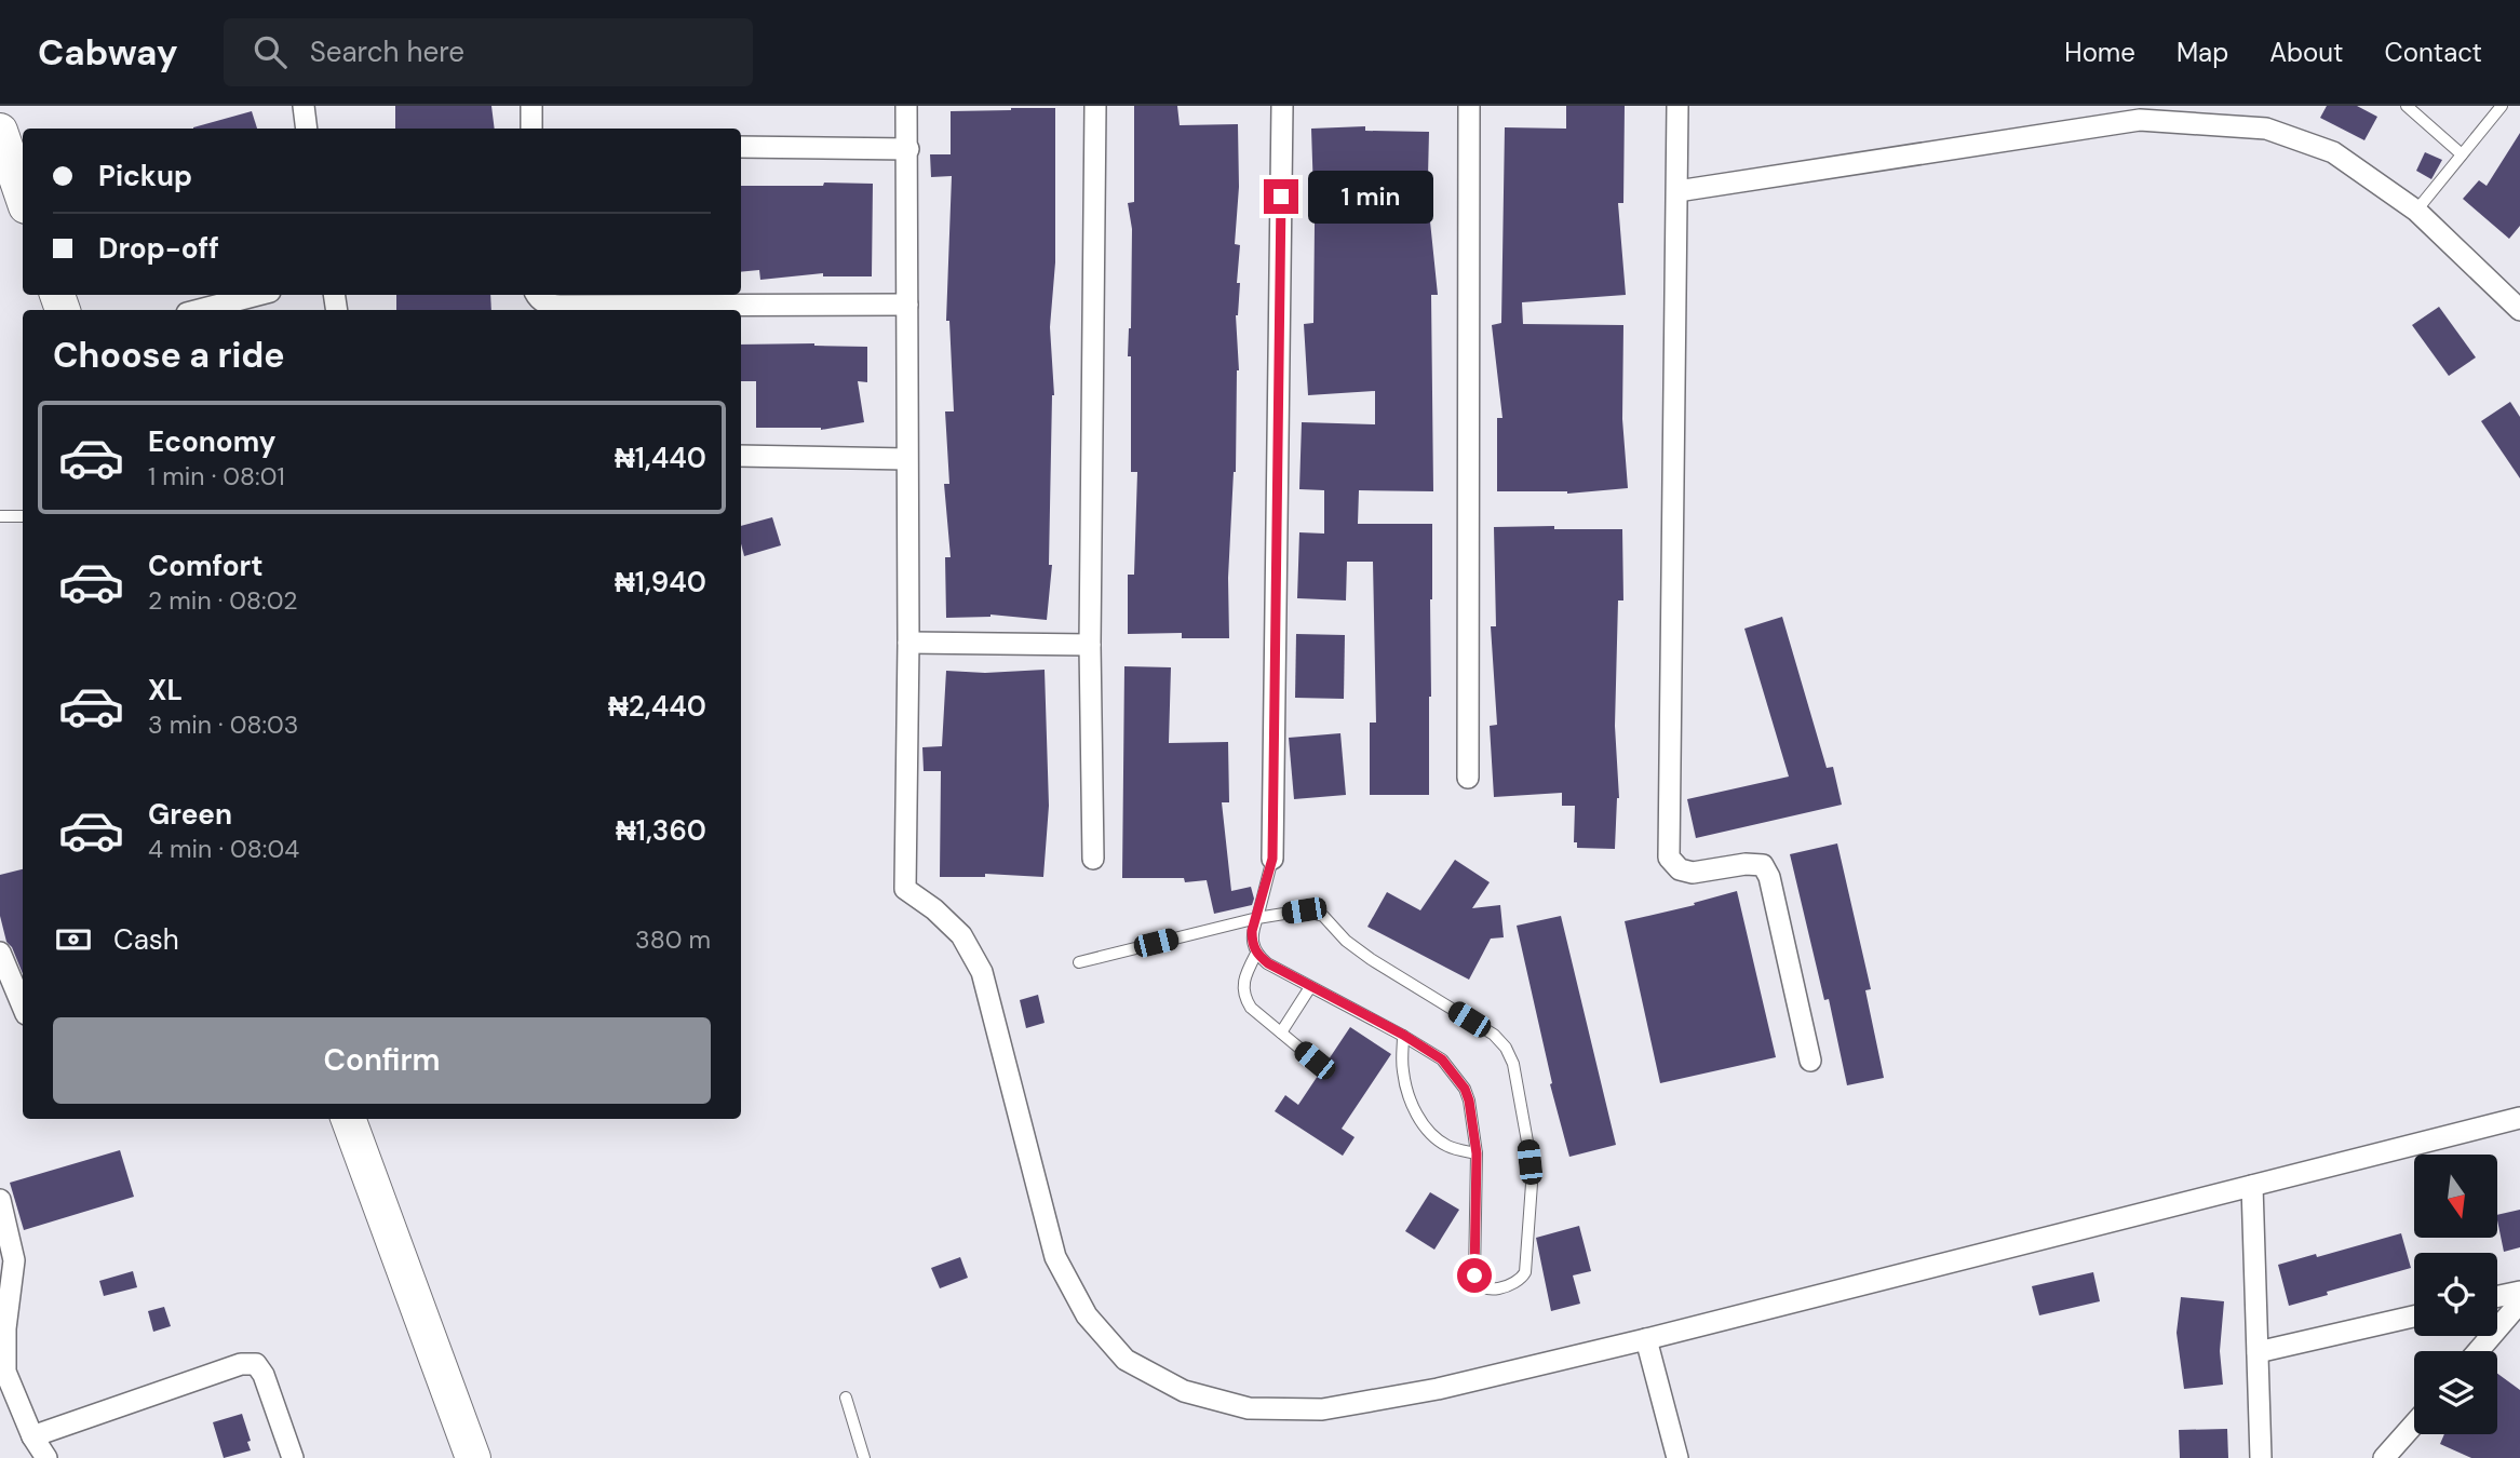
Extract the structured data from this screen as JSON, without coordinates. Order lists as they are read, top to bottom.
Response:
{
  "north": "bottom",
  "page": {
    "header": "Cabway",
    "search": "Search here",
    "nav": [
      "Home",
      "Map",
      "About",
      "Contact"
    ],
    "banner": ["Pickup", "Drop-off"],
    "bubble": "1 min",
    "heading": "Choose a ride",
    "list": [
      {
        "name": "Economy",
        "note": "1 min · 08:01",
        "value": "₦1,440"
      },
      {
        "name": "Comfort",
        "note": "2 min · 08:02",
        "value": "₦1,940"
      },
      {
        "name": "XL",
        "note": "3 min · 08:03",
        "value": "₦2,440"
      },
      {
        "name": "Green",
        "note": "4 min · 08:04",
        "value": "₦1,360"
      }
    ],
    "pay": ["Cash", "380 m"],
    "buttons": "Confirm"
  }
}
